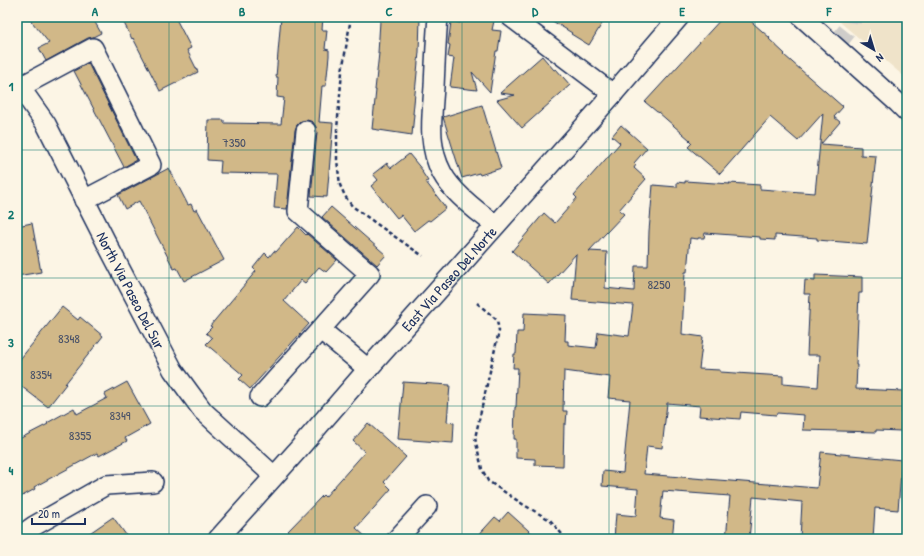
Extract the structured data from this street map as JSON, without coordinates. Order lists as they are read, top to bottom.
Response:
{
  "streets": {
    "street": ["East Via Paseo Del Norte", "North Via Paseo Del Sur"]
  },
  "crossings": [
    ["East Via Paseo Del Norte", "North Via Paseo Del Sur"]
  ],
  "house_numbers": [
    "7350",
    "8250",
    "8348",
    "8354",
    "8349",
    "8355"
  ],
  "scale_bar": "20 m",
  "north": "bottom right",
  "grid": {
    "columns": [
      "A",
      "B",
      "C",
      "D",
      "E",
      "F"
    ],
    "rows": [
      "1",
      "2",
      "3",
      "4"
    ]
  }
}
